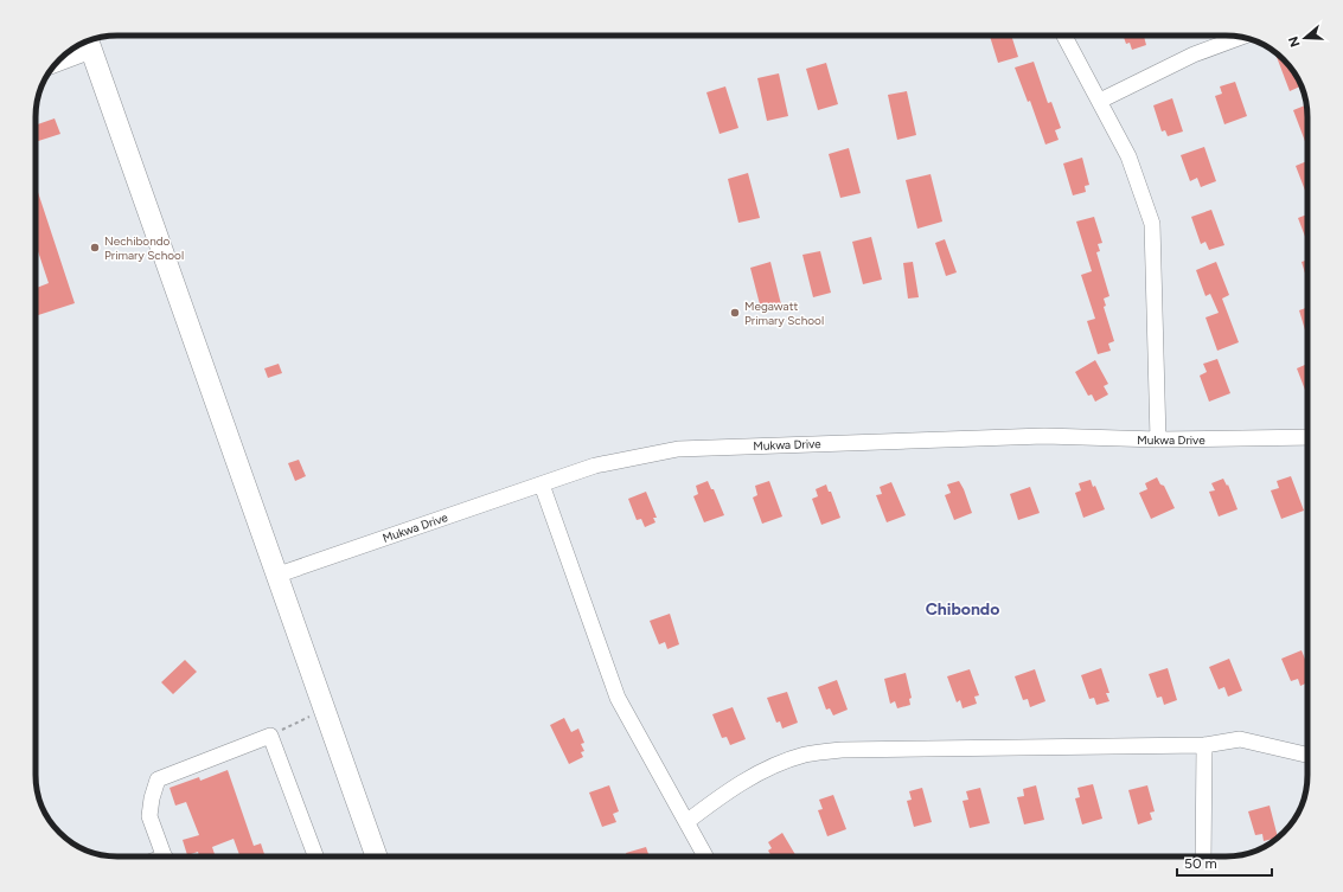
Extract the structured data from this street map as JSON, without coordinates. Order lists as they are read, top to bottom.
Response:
{
  "streets": {
    "street": ["Mukwa Drive"]
  },
  "districts": ["Chibondo"],
  "places": ["Nechibondo Primary School", "Megawatt Primary School"],
  "scale_bar": "50 m",
  "north": "left"
}
